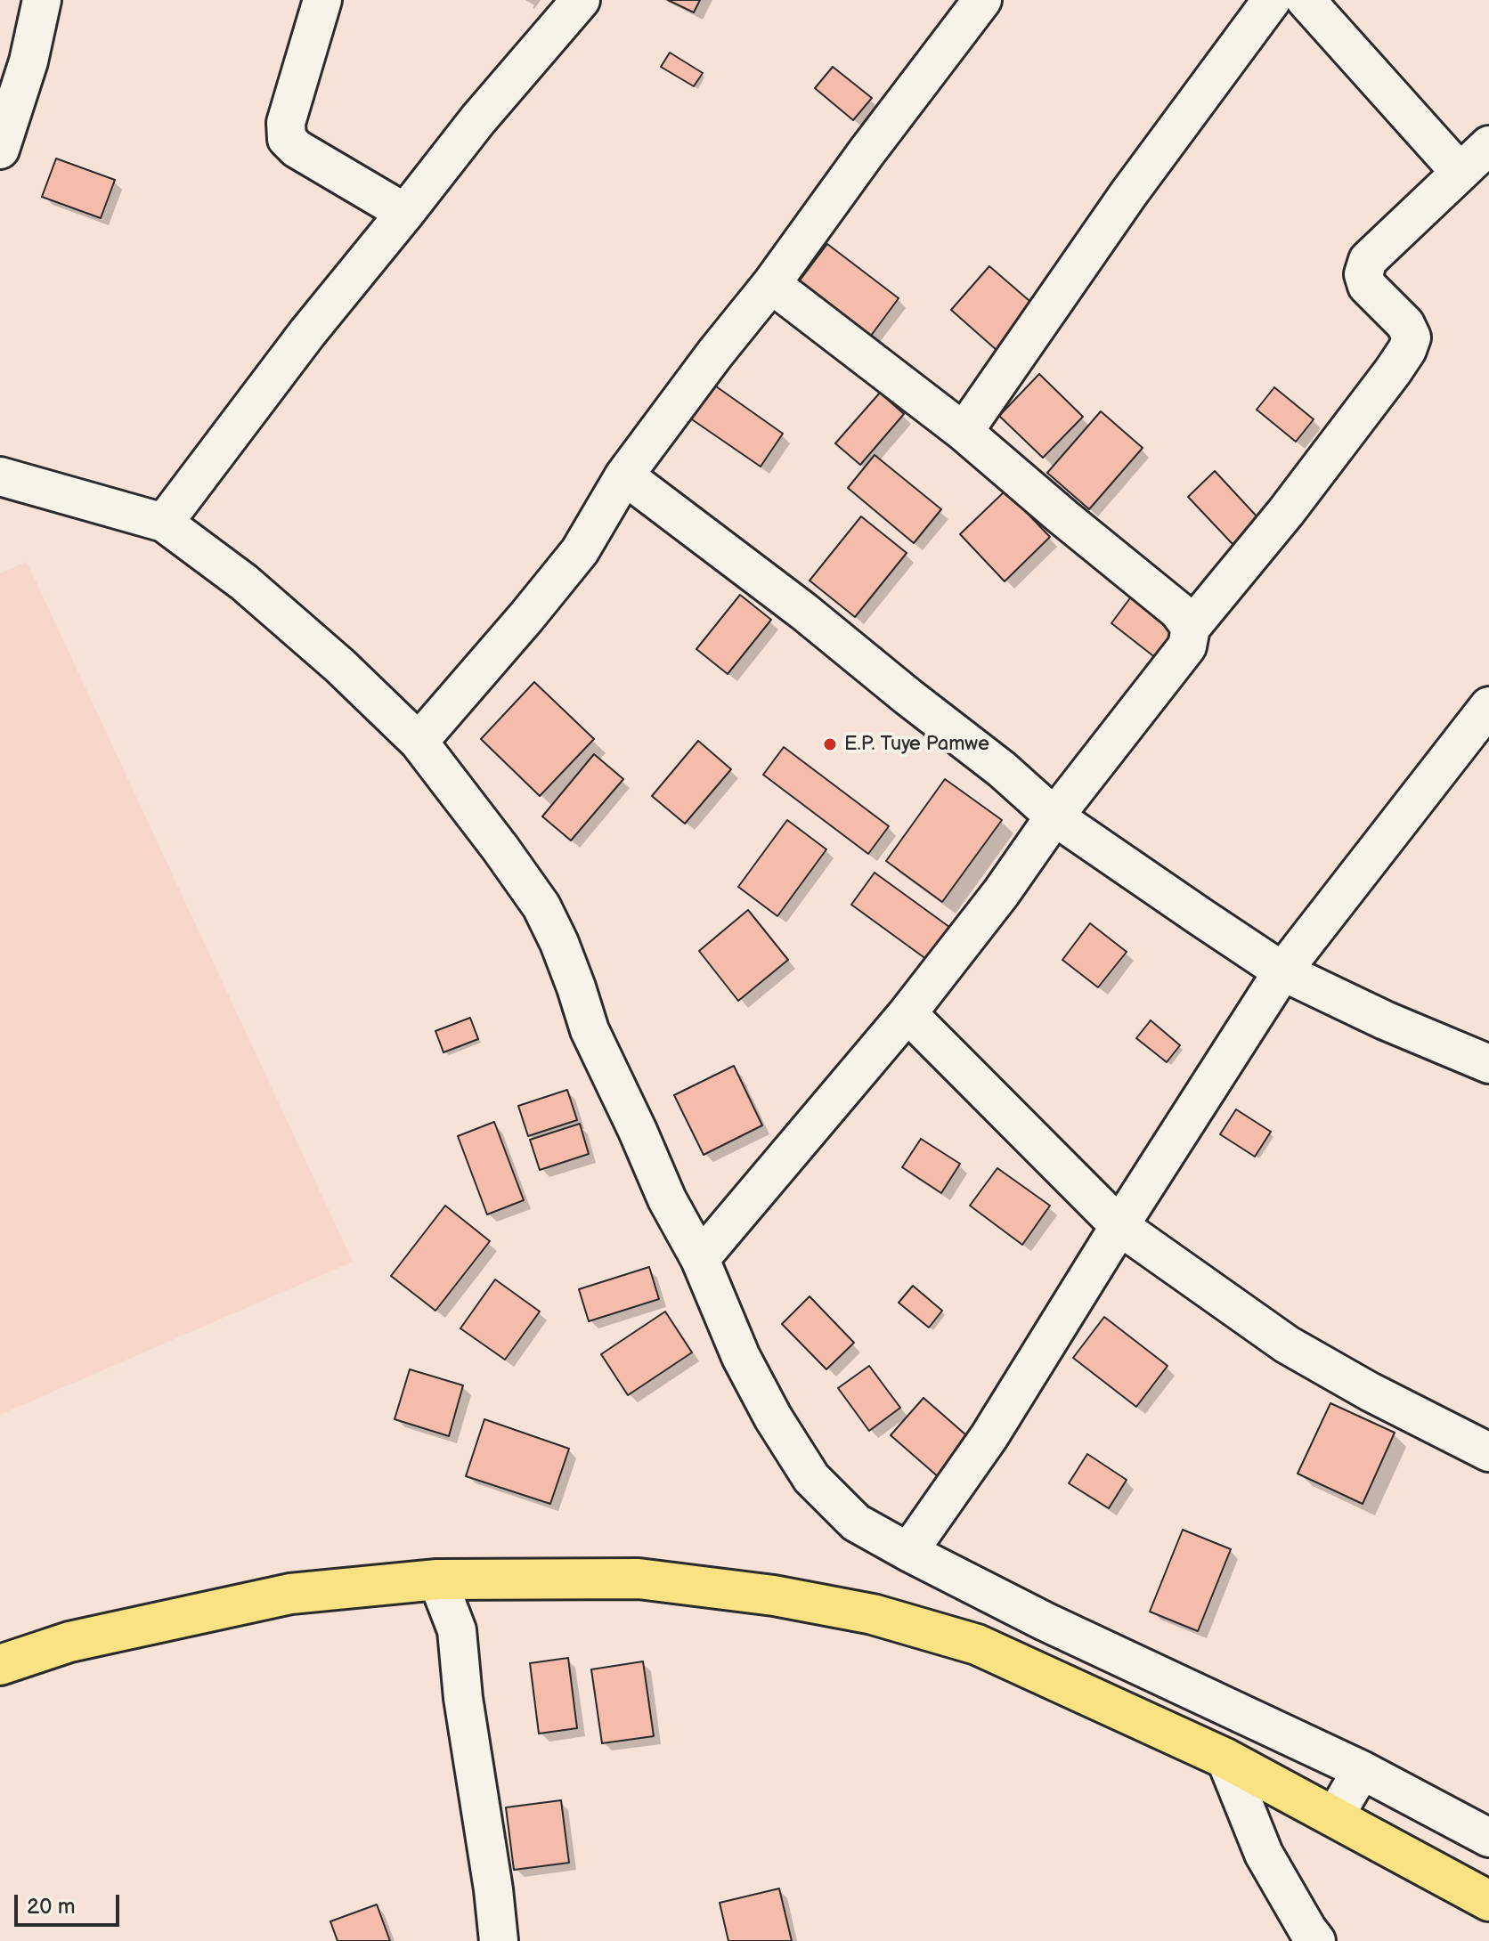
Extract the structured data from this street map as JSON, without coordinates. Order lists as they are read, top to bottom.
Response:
{
  "places": ["E.P. Tuye Pamwe"],
  "scale_bar": "20 m"
}
